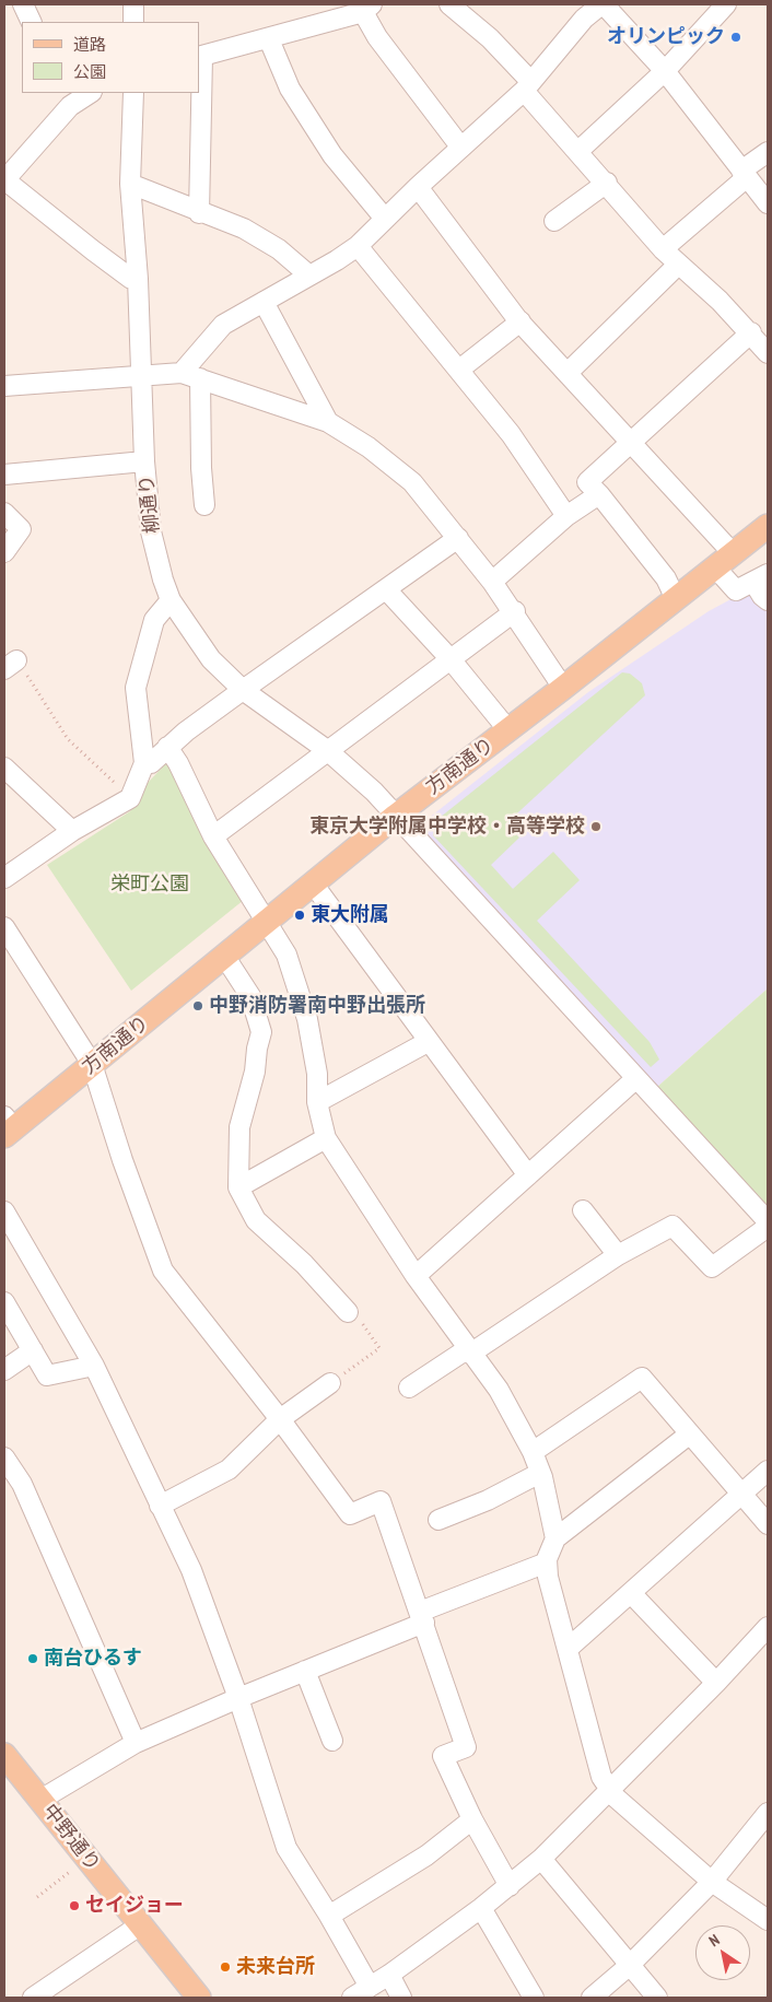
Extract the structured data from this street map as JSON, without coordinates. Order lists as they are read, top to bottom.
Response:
{
  "streets": {
    "main road": ["方南通り", "中野通り"],
    "street": ["柳通り"]
  },
  "crossings": [
    ["柳通り", "方南通り"]
  ],
  "parks": ["栄町公園"],
  "places": [
    "オリンピック",
    "東京大学附属中学校・高等学校",
    "東大附属",
    "中野消防署南中野出張所",
    "南台ひるす",
    "セイジョー",
    "未来台所"
  ],
  "legend": ["道路", "公園"],
  "north": "top left"
}
